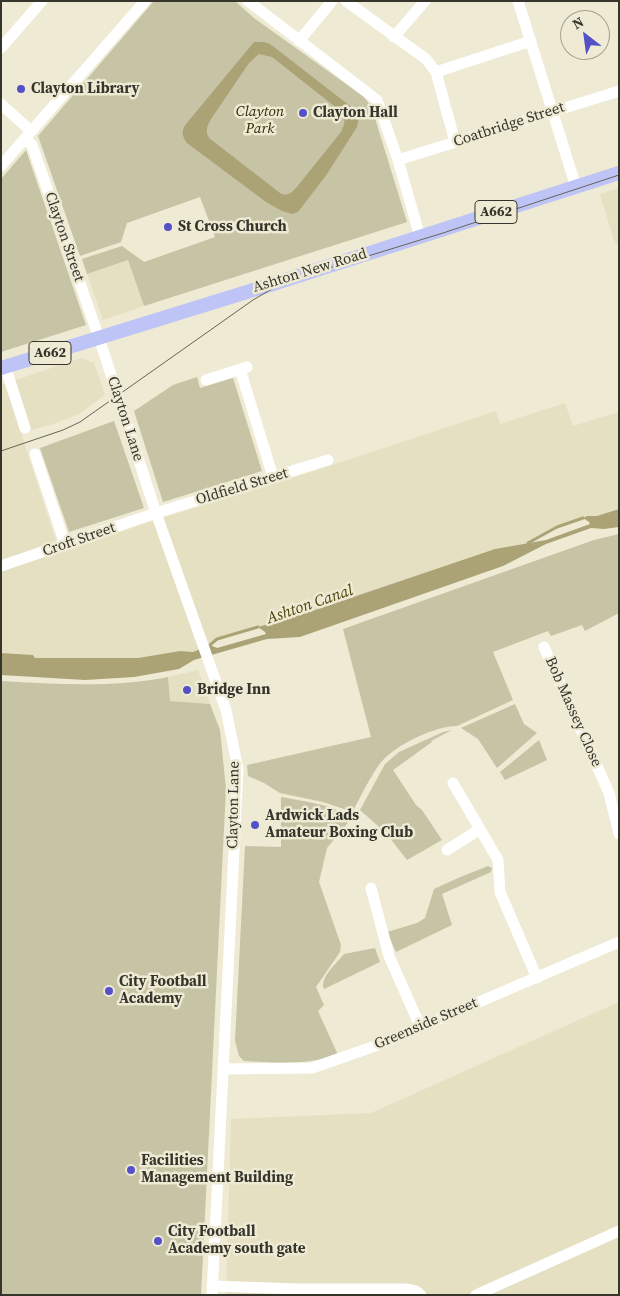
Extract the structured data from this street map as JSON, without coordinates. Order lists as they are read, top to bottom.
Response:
{
  "streets": {
    "main road": ["A662", "Ashton New Road"],
    "street": [
      "Coatbridge Street",
      "Clayton Street",
      "Clayton Lane",
      "Oldfield Street",
      "Croft Street",
      "Bob Massey Close",
      "Greenside Street"
    ]
  },
  "crossings": [
    ["Clayton Street", "Ashton New Road"],
    ["Clayton Street", "Clayton Lane"],
    ["Ashton New Road", "Clayton Lane"],
    ["Clayton Lane", "Oldfield Street"],
    ["Clayton Lane", "Croft Street"],
    ["Clayton Lane", "Greenside Street"],
    ["Oldfield Street", "Croft Street"]
  ],
  "water": ["Ashton Canal"],
  "parks": ["Clayton Park"],
  "places": [
    "Clayton Library",
    "Clayton Hall",
    "St Cross Church",
    "Bridge Inn",
    "Ardwick Lads Amateur Boxing Club",
    "City Football Academy",
    "Facilities Management Building",
    "City Football Academy south gate"
  ],
  "north": "top left"
}
